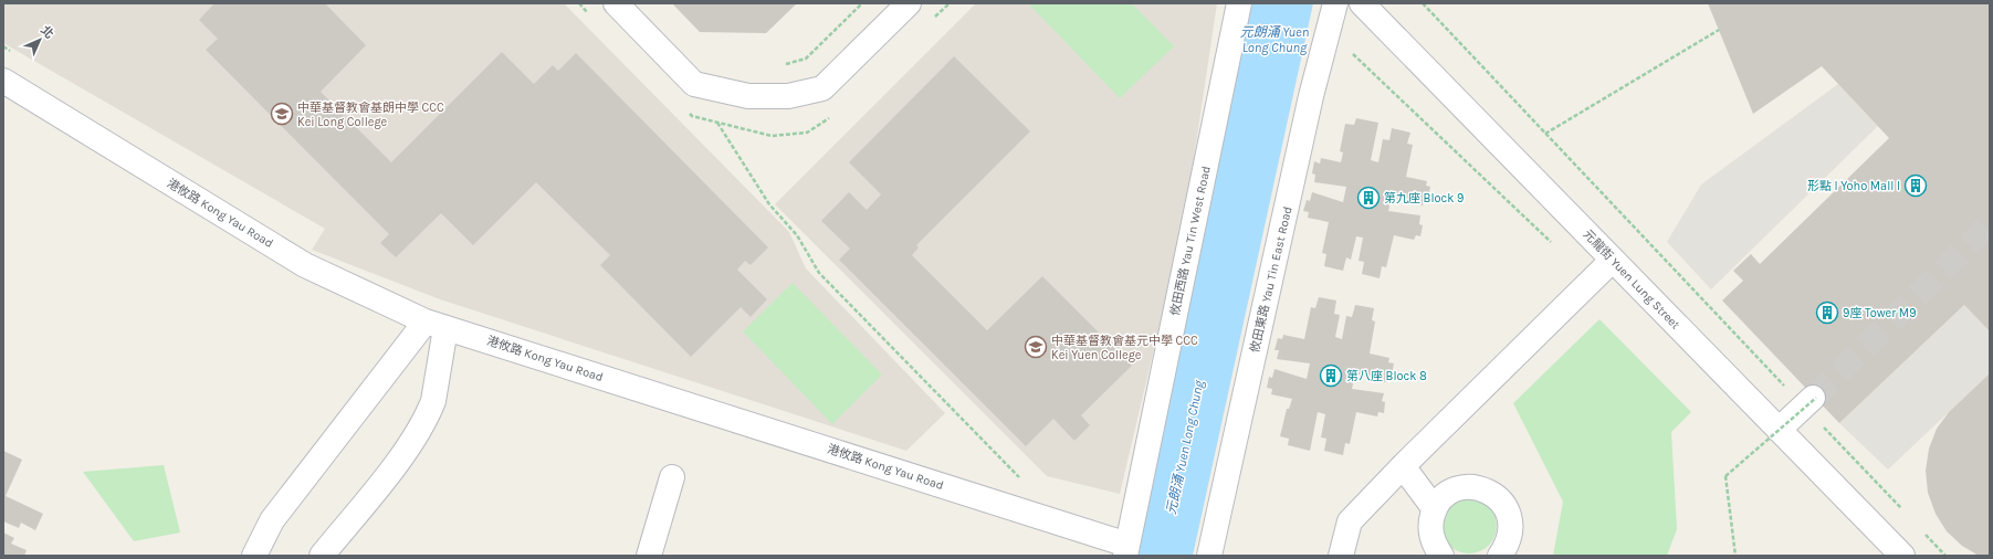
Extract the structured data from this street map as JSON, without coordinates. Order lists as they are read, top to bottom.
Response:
{
  "streets": {
    "street": [
      "港攸路 Kong Yau Road",
      "攸田西路 Yau Tin West Road",
      "攸田東路 Yau Tin East Road",
      "元龍街 Yuen Lung Street"
    ]
  },
  "crossings": [
    ["港攸路 Kong Yau Road", "攸田西路 Yau Tin West Road"]
  ],
  "water": ["元朗涌 Yuen Long Chung"],
  "places": {
    "school or university": ["中華基督教會基朗中學 CCC Kei Long College", "中華基督教會基元中學 CCC Kei Yuen College"],
    "building": [
      "形點 I Yoho Mall I",
      "第九座 Block 9",
      "9座 Tower M9",
      "第八座 Block 8"
    ]
  },
  "north": "top right"
}
